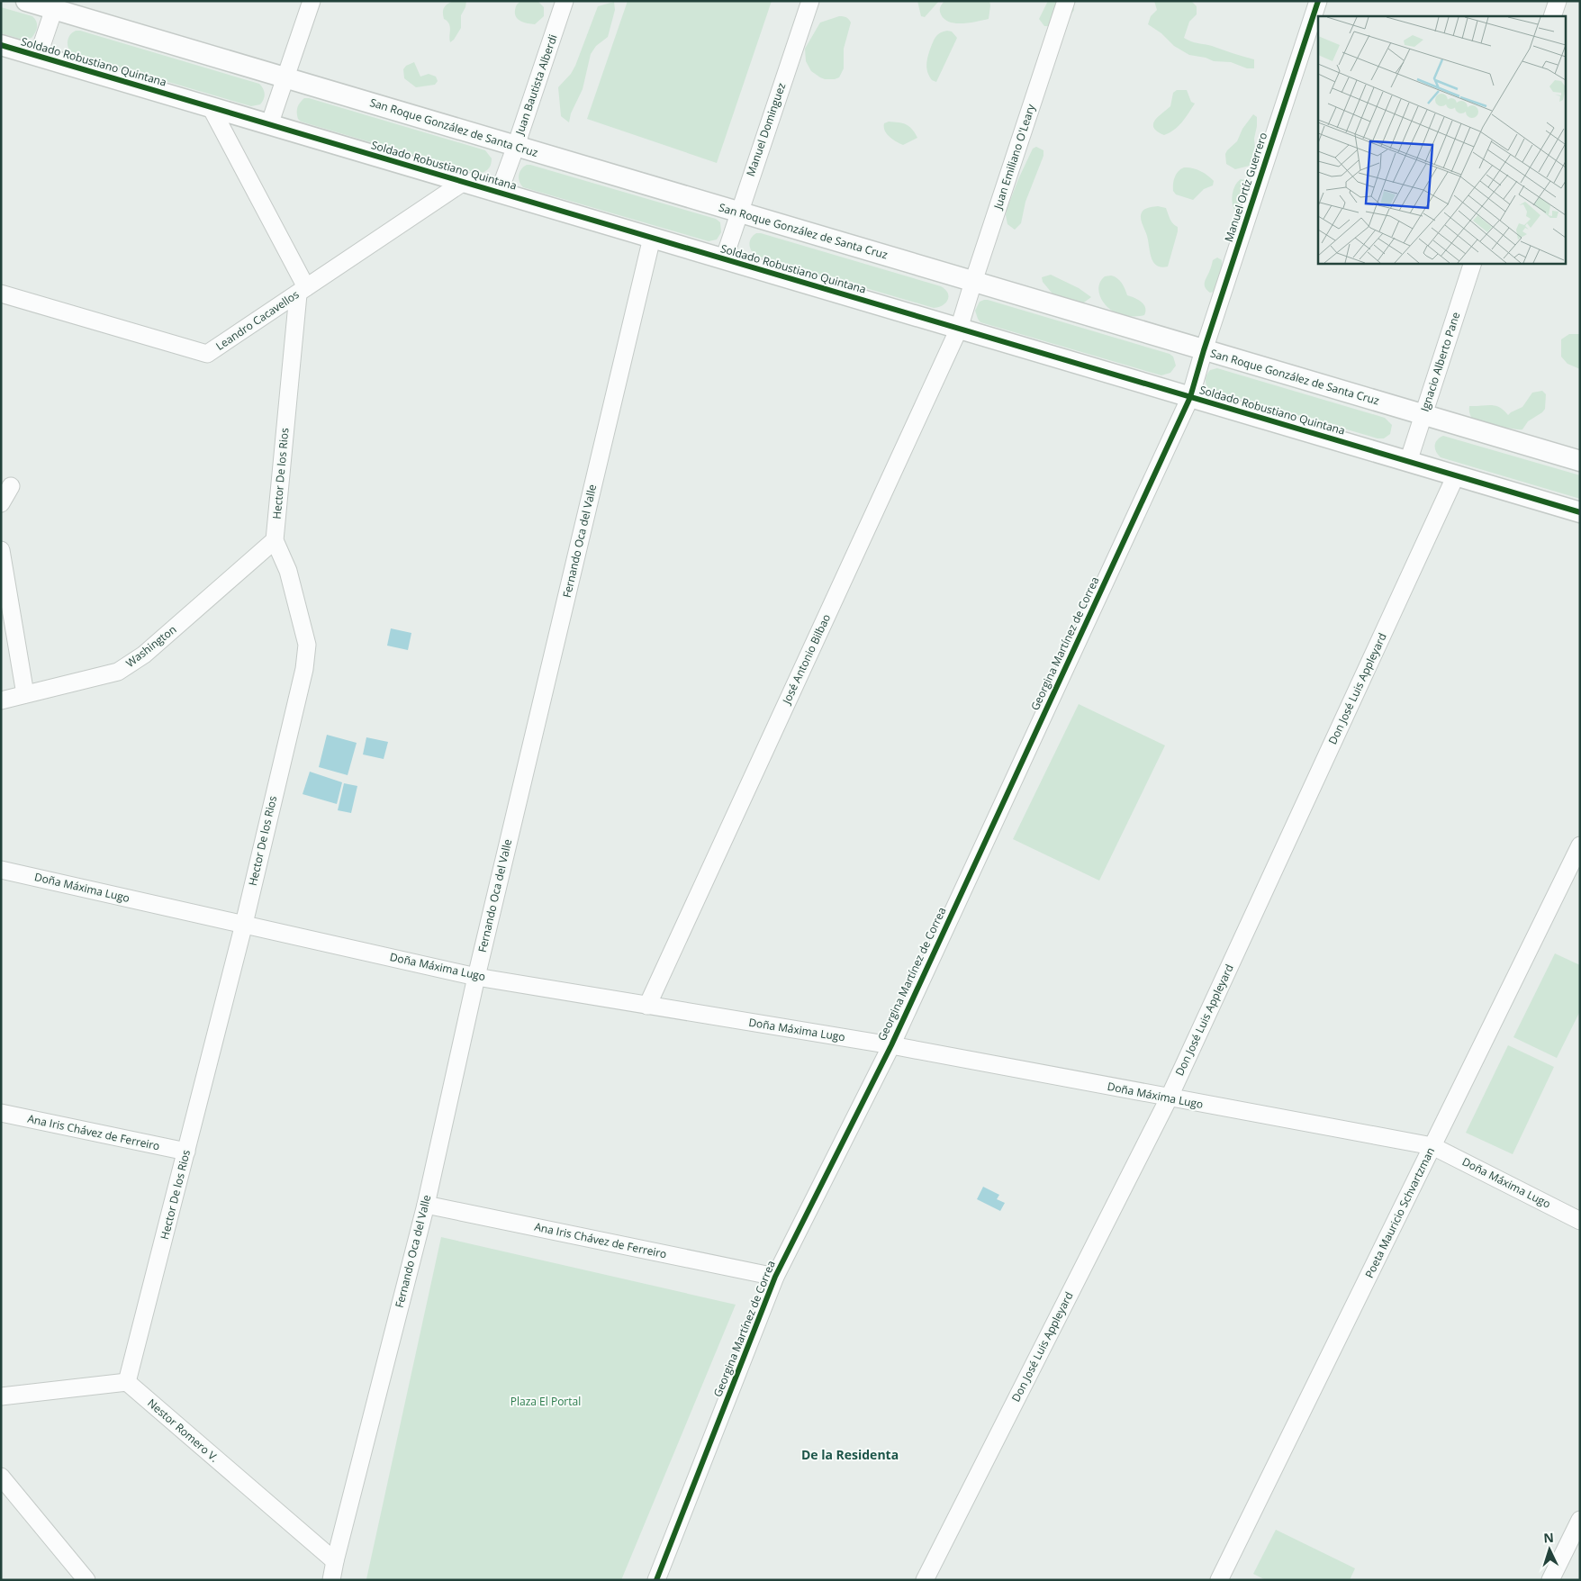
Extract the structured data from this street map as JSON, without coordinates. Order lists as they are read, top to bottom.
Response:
{
  "streets": {
    "street": [
      "Soldado Robustiano Quintana",
      "Juan Bautista Alberdi",
      "San Roque González de Santa Cruz",
      "Manuel Dominguez",
      "Juan Emiliano O'Leary",
      "Manuel Ortíz Guerrero",
      "Leandro Cacavellos",
      "Ignacio Alberto Pane",
      "Hector De los Rios",
      "Fernando Oca del Valle",
      "Georgina Martínez de Correa",
      "Washington",
      "José Antonio Bilbao",
      "Don José Luis Appleyard",
      "Doña Máxima Lugo",
      "Ana Iris Chávez de Ferreiro",
      "Poeta Mauricio Schvartzman",
      "Nestor Romero V."
    ]
  },
  "crossings": [
    ["Soldado Robustiano Quintana", "Juan Bautista Alberdi"],
    ["Soldado Robustiano Quintana", "Manuel Dominguez"],
    ["Soldado Robustiano Quintana", "Juan Emiliano O'Leary"],
    ["Soldado Robustiano Quintana", "Manuel Ortíz Guerrero"],
    ["Soldado Robustiano Quintana", "Leandro Cacavellos"],
    ["Soldado Robustiano Quintana", "Ignacio Alberto Pane"],
    ["Soldado Robustiano Quintana", "Fernando Oca del Valle"],
    ["Soldado Robustiano Quintana", "Georgina Martínez de Correa"],
    ["Soldado Robustiano Quintana", "José Antonio Bilbao"],
    ["Soldado Robustiano Quintana", "Don José Luis Appleyard"],
    ["Juan Bautista Alberdi", "San Roque González de Santa Cruz"],
    ["San Roque González de Santa Cruz", "Manuel Dominguez"],
    ["San Roque González de Santa Cruz", "Juan Emiliano O'Leary"],
    ["San Roque González de Santa Cruz", "Manuel Ortíz Guerrero"],
    ["San Roque González de Santa Cruz", "Ignacio Alberto Pane"],
    ["Juan Emiliano O'Leary", "José Antonio Bilbao"],
    ["Manuel Ortíz Guerrero", "Georgina Martínez de Correa"],
    ["Leandro Cacavellos", "Hector De los Rios"],
    ["Hector De los Rios", "Washington"],
    ["Hector De los Rios", "Doña Máxima Lugo"],
    ["Hector De los Rios", "Ana Iris Chávez de Ferreiro"],
    ["Hector De los Rios", "Nestor Romero V."],
    ["Fernando Oca del Valle", "Doña Máxima Lugo"],
    ["Fernando Oca del Valle", "Ana Iris Chávez de Ferreiro"],
    ["Fernando Oca del Valle", "Nestor Romero V."],
    ["Georgina Martínez de Correa", "Doña Máxima Lugo"],
    ["Georgina Martínez de Correa", "Ana Iris Chávez de Ferreiro"],
    ["José Antonio Bilbao", "Doña Máxima Lugo"],
    ["Don José Luis Appleyard", "Doña Máxima Lugo"],
    ["Doña Máxima Lugo", "Poeta Mauricio Schvartzman"]
  ],
  "districts": ["De la Residenta"],
  "parks": ["Plaza El Portal"],
  "north": "top"
}
